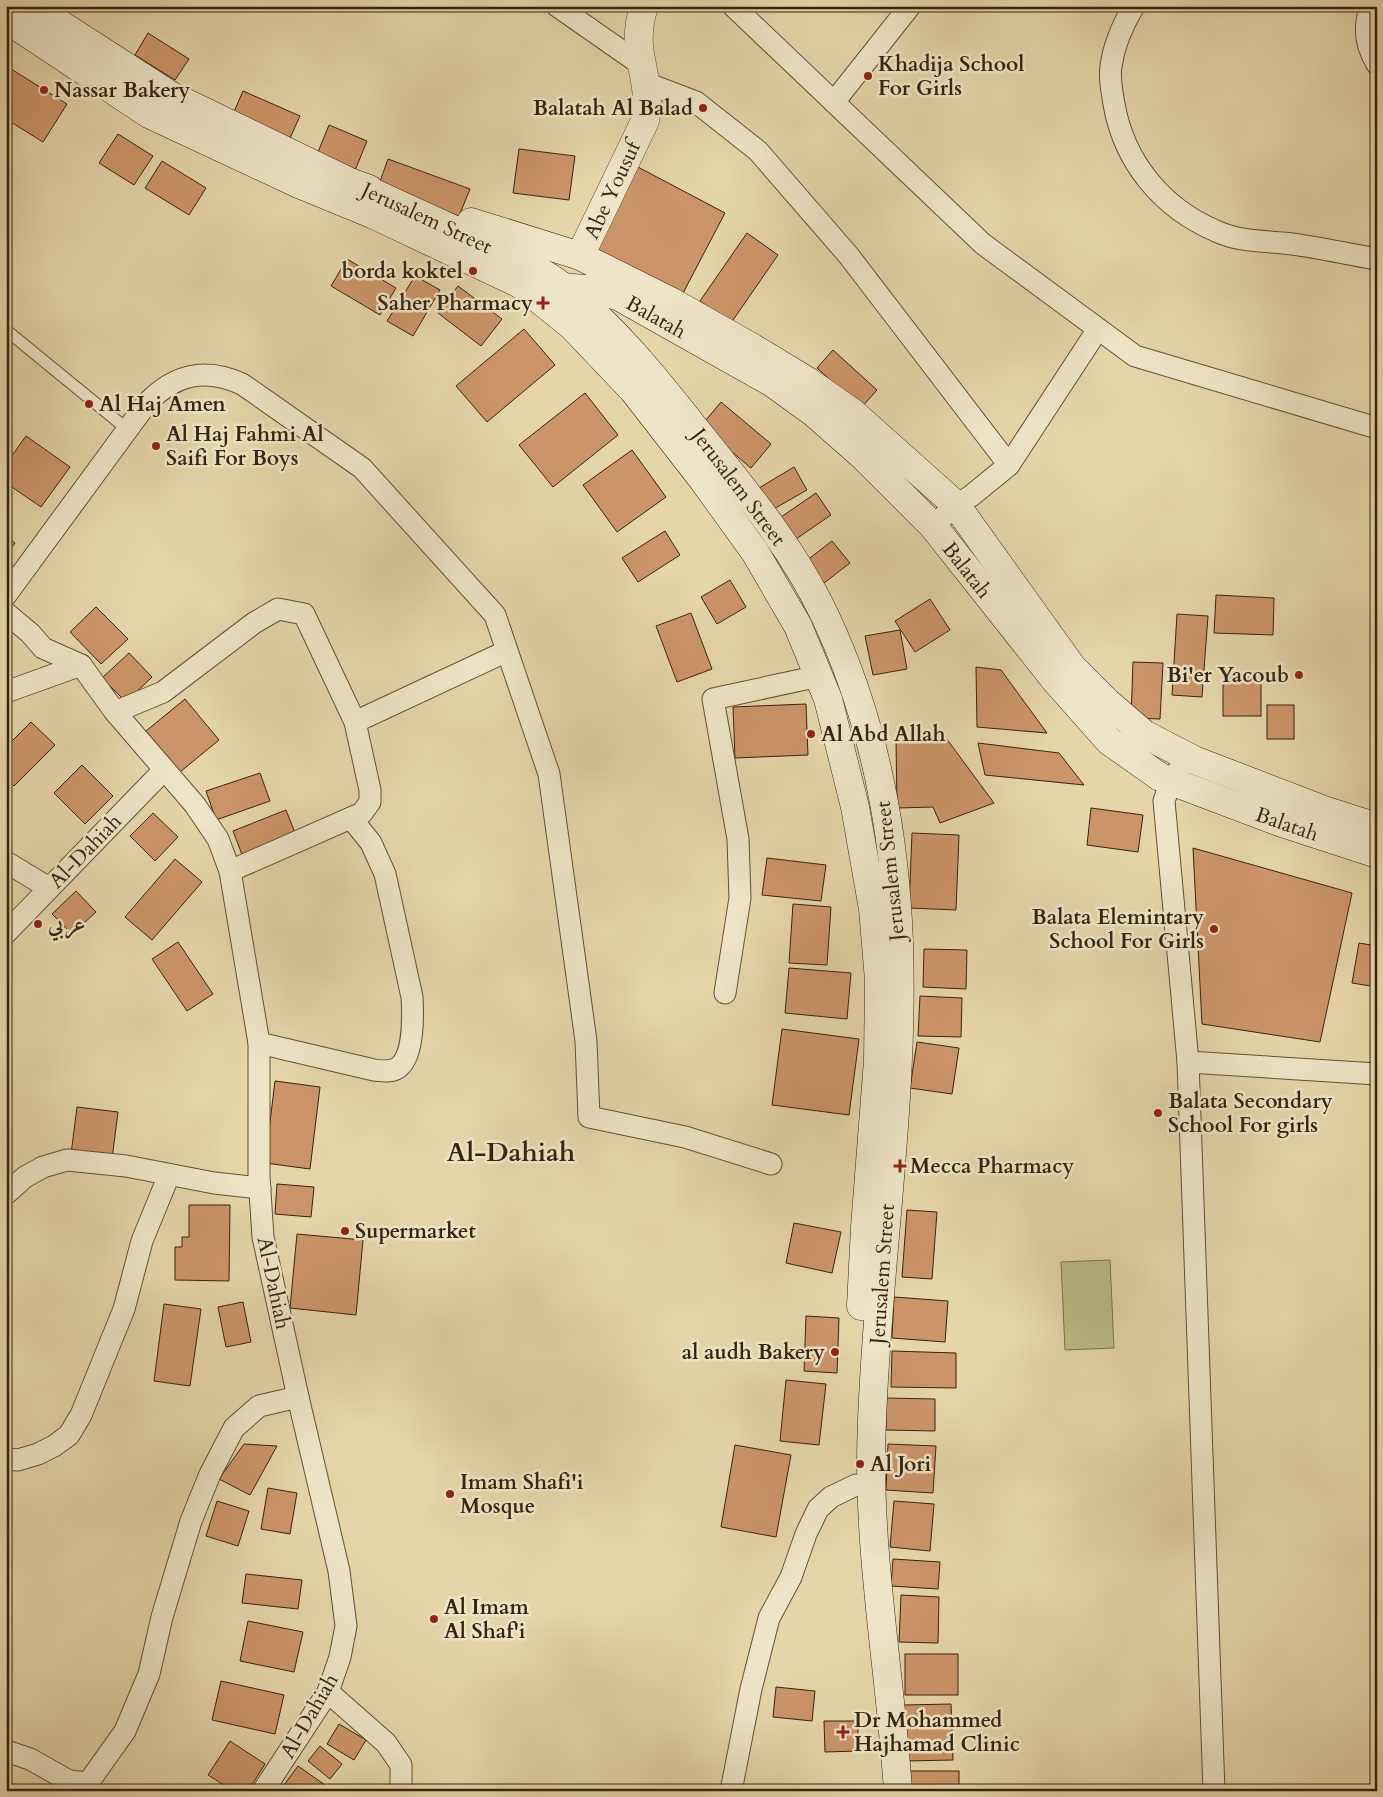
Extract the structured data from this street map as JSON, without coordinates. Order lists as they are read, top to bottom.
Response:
{
  "streets": {
    "main road": ["Abe Yousuf", "Jerusalem Street", "Balatah"],
    "street": ["Al-Dahiah"]
  },
  "crossings": [
    ["Abe Yousuf", "Balatah"],
    ["Jerusalem Street", "Balatah"]
  ],
  "districts": ["Al-Dahiah"],
  "places": {
    "other": [
      "Khadija School For Girls",
      "Nassar Bakery",
      "Balatah Al Balad",
      "borda koktel",
      "Al Haj Amen",
      "Al Haj Fahmi Al Saifi For Boys",
      "Bi'er Yacoub",
      "Al Abd Allah",
      "عربي",
      "Balata Elemintary School For Girls",
      "Balata Secondary School For girls",
      "Supermarket",
      "al audh Bakery",
      "Al Jori",
      "Imam Shafi'i Mosque",
      "Al Imam Al Shaf'i"
    ],
    "health": ["Saher Pharmacy", "Mecca Pharmacy", "Dr Mohammed Hajhamad Clinic"]
  }
}
